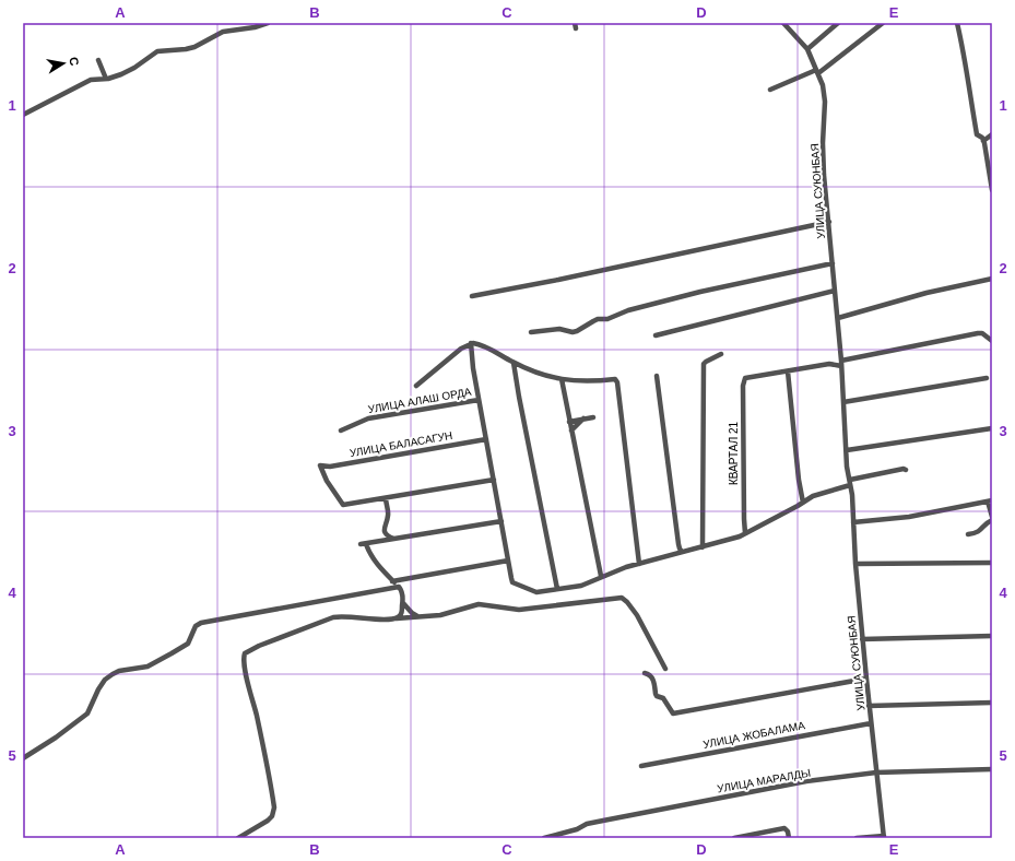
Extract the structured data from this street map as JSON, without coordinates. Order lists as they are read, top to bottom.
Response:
{
  "streets": {
    "street": [
      "УЛИЦА СУЮНБАЯ",
      "УЛИЦА АЛАШ ОРДА",
      "УЛИЦА БАЛАСАГУН",
      "КВАРТАЛ 21",
      "УЛИЦА ЖОБАЛАМА",
      "УЛИЦА МАРАЛДЫ"
    ]
  },
  "crossings": [
    ["УЛИЦА СУЮНБАЯ", "УЛИЦА ЖОБАЛАМА"],
    ["УЛИЦА СУЮНБАЯ", "УЛИЦА МАРАЛДЫ"]
  ],
  "north": "right",
  "grid": {
    "columns": [
      "A",
      "B",
      "C",
      "D",
      "E"
    ],
    "rows": [
      "1",
      "2",
      "3",
      "4",
      "5"
    ]
  }
}
